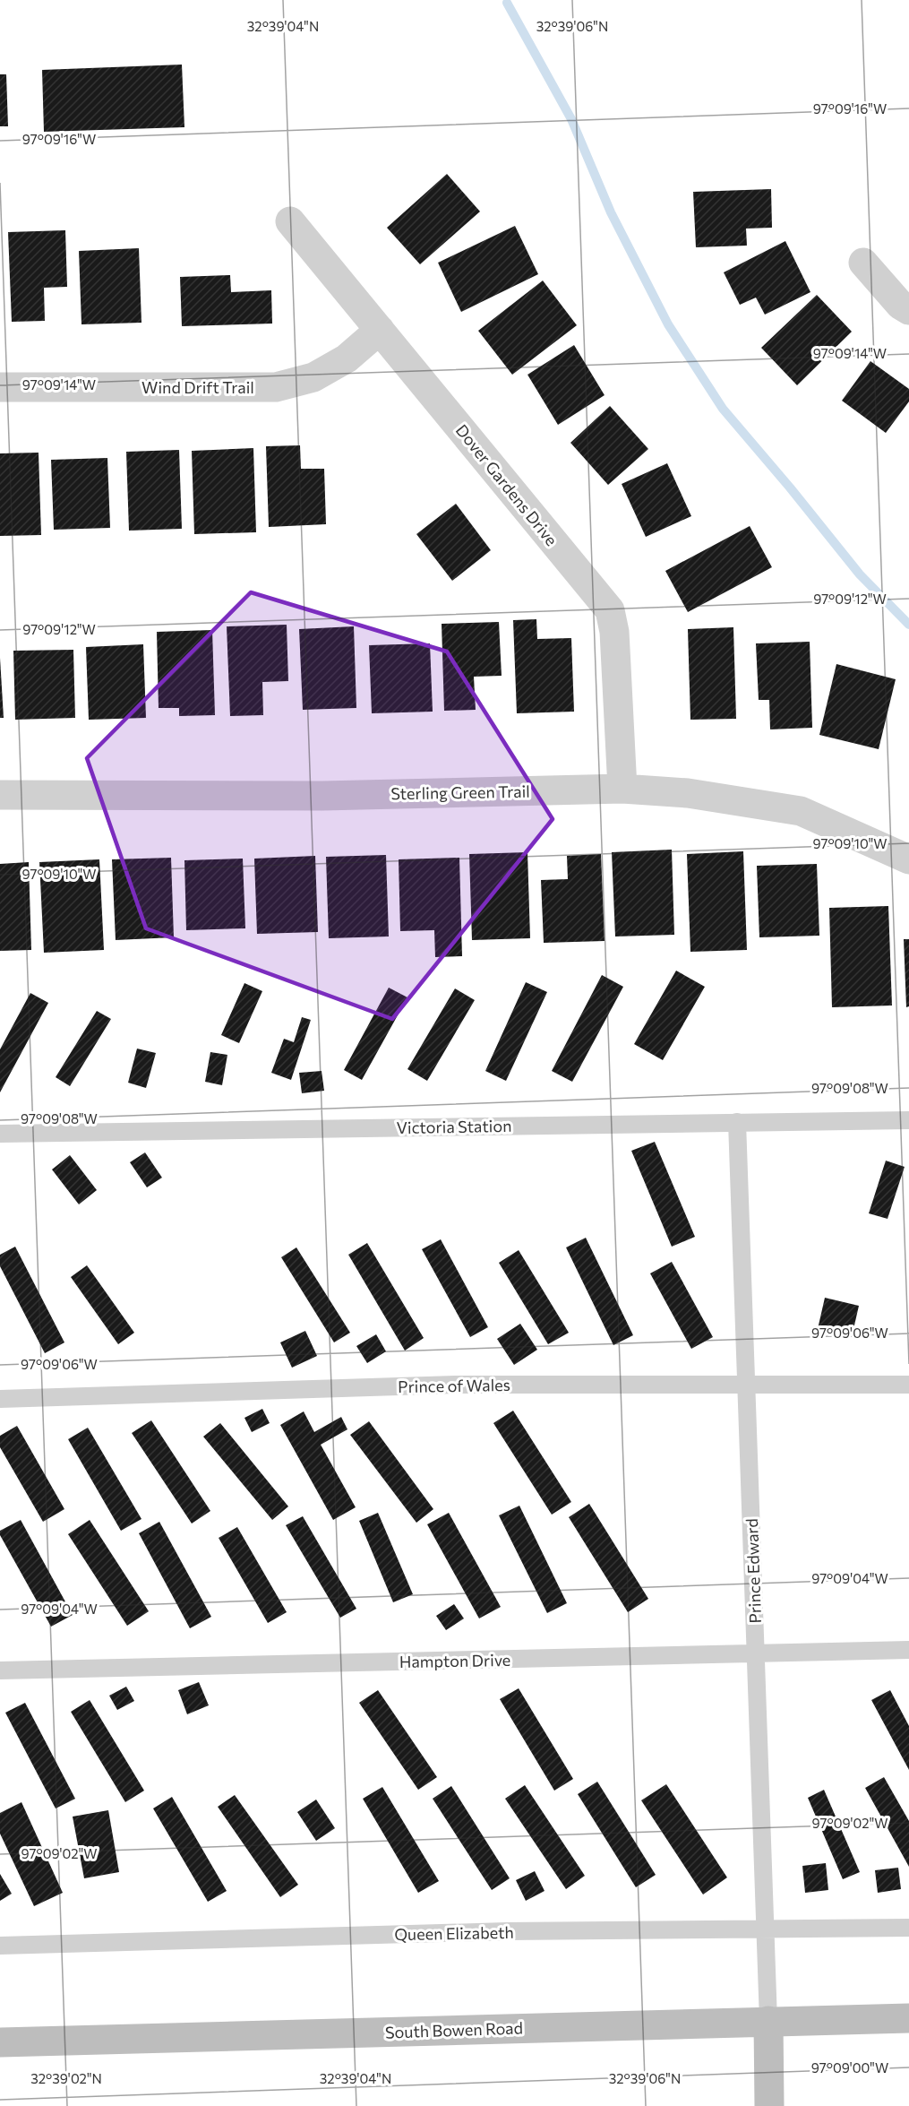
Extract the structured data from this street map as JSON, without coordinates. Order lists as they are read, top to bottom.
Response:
{
  "streets": {
    "main road": ["South Bowen Road"],
    "street": ["Wind Drift Trail", "Dover Gardens Drive", "Sterling Green Trail"],
    "lane": [
      "Victoria Station",
      "Prince of Wales",
      "Prince Edward",
      "Hampton Drive",
      "Queen Elizabeth"
    ]
  },
  "crossings": [
    ["Wind Drift Trail", "Dover Gardens Drive"],
    ["Dover Gardens Drive", "Sterling Green Trail"],
    ["Victoria Station", "Prince Edward"],
    ["Prince of Wales", "Prince Edward"],
    ["Prince Edward", "Hampton Drive"],
    ["Prince Edward", "Queen Elizabeth"],
    ["Prince Edward", "South Bowen Road"]
  ],
  "coordinates": [
    "32°39'04\"N",
    "32°39'06\"N",
    "97°09'16\"W",
    "97°09'14\"W",
    "97°09'12\"W",
    "97°09'10\"W",
    "97°09'08\"W",
    "97°09'06\"W",
    "97°09'04\"W",
    "97°09'02\"W",
    "97°09'00\"W",
    "32°39'02\"N"
  ]
}
